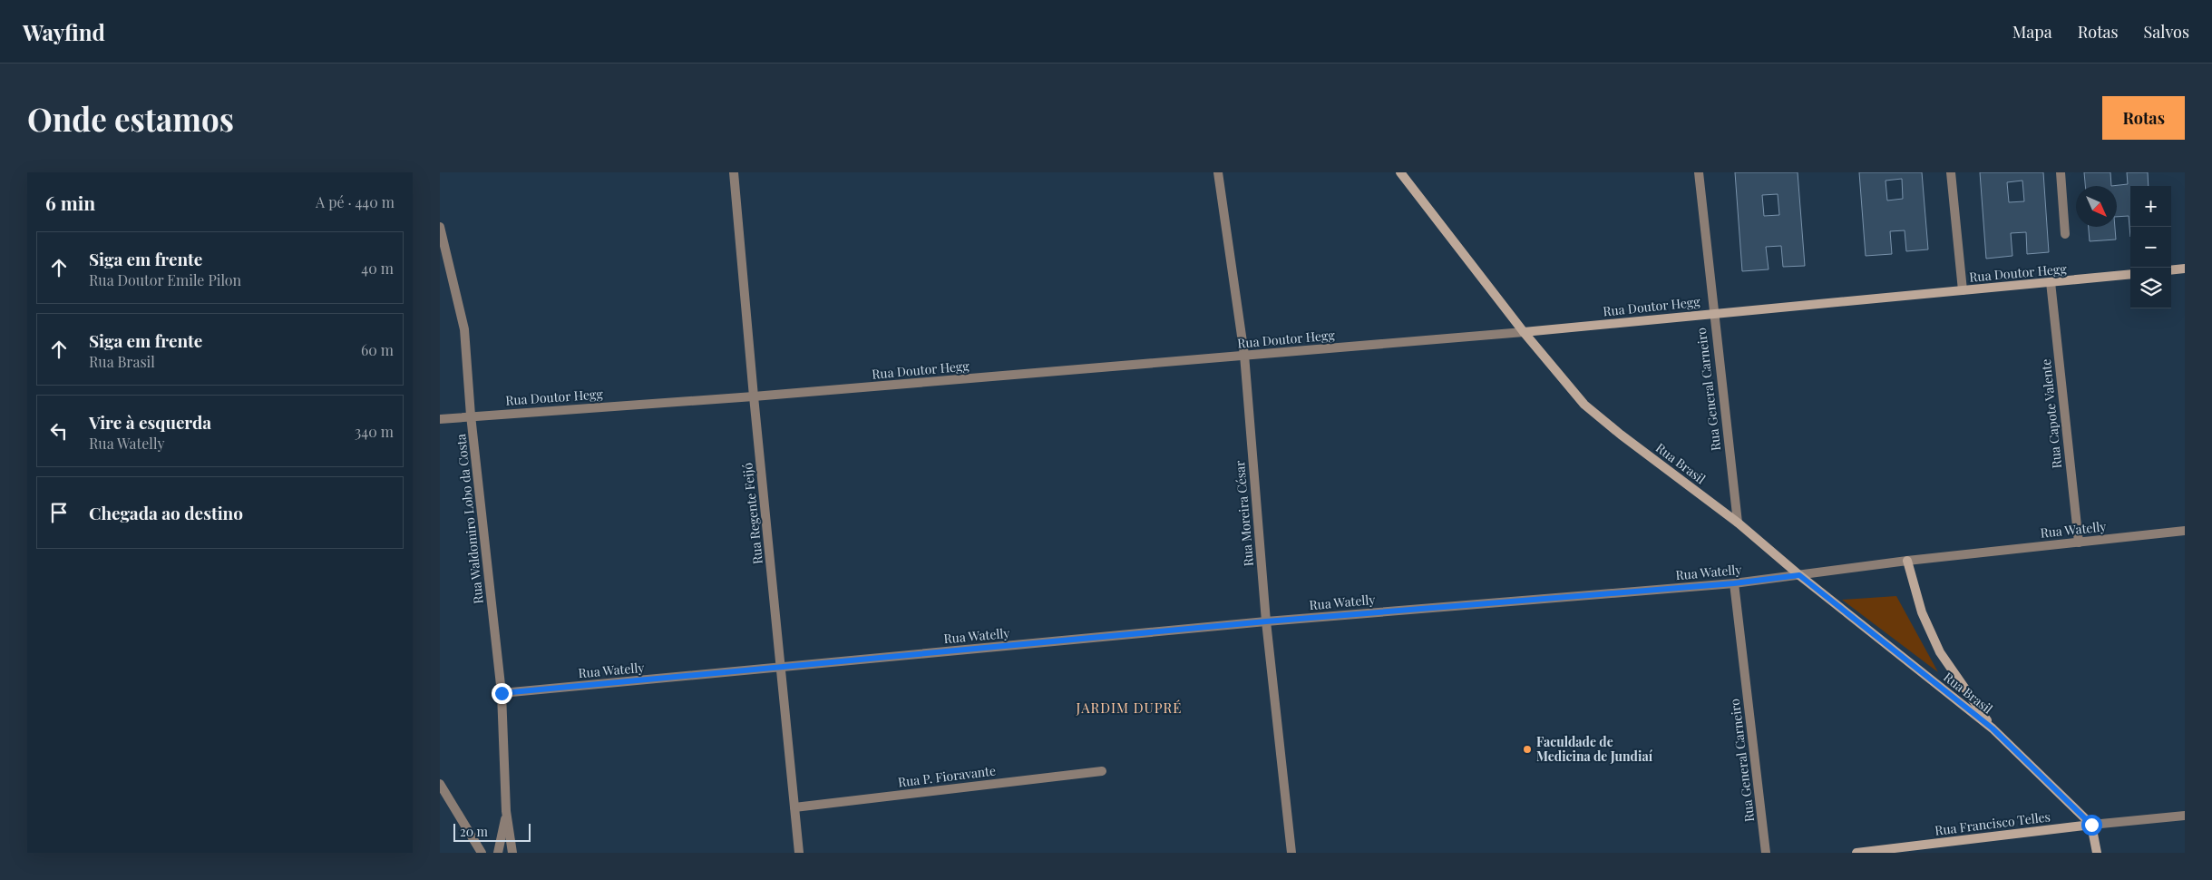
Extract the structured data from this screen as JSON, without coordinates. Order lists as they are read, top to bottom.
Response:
{
  "streets": {
    "main road": ["Rua Doutor Hegg", "Rua Brasil", "Rua Francisco Telles"],
    "street": [
      "Rua General Carneiro",
      "Rua Capote Valente",
      "Rua Regente Feijó",
      "Rua Moreira César",
      "Rua Waldomiro Lobo da Costa",
      "Rua Watelly",
      "Rua P. Fioravante"
    ]
  },
  "crossings": [
    ["Rua Doutor Hegg", "Rua General Carneiro"],
    ["Rua Doutor Hegg", "Rua Capote Valente"],
    ["Rua Doutor Hegg", "Rua Brasil"],
    ["Rua Doutor Hegg", "Rua Regente Feijó"],
    ["Rua Doutor Hegg", "Rua Moreira César"],
    ["Rua Doutor Hegg", "Rua Waldomiro Lobo da Costa"],
    ["Rua General Carneiro", "Rua Brasil"],
    ["Rua General Carneiro", "Rua Watelly"],
    ["Rua Capote Valente", "Rua Watelly"],
    ["Rua Brasil", "Rua Watelly"],
    ["Rua Regente Feijó", "Rua Watelly"],
    ["Rua Regente Feijó", "Rua P. Fioravante"],
    ["Rua Moreira César", "Rua Watelly"],
    ["Rua Waldomiro Lobo da Costa", "Rua Watelly"]
  ],
  "districts": ["JARDIM DUPRÉ"],
  "places": ["Faculdade de Medicina de Jundiaí"],
  "scale_bar": "20 m",
  "north": "bottom right",
  "page": {
    "header": "Wayfind",
    "nav": ["Mapa", "Rotas", "Salvos"],
    "buttons": "Rotas",
    "title": "Onde estamos",
    "heading": ["6 min", "A pé · 440 m"],
    "map_buttons": ["+", "−"],
    "list": [
      ["Siga em frente", "Rua Doutor Emile Pilon", "40 m"],
      ["Siga em frente", "Rua Brasil", "60 m"],
      ["Vire à esquerda", "Rua Watelly", "340 m"],
      "Chegada ao destino"
    ],
    "scale": "20 m"
  }
}
